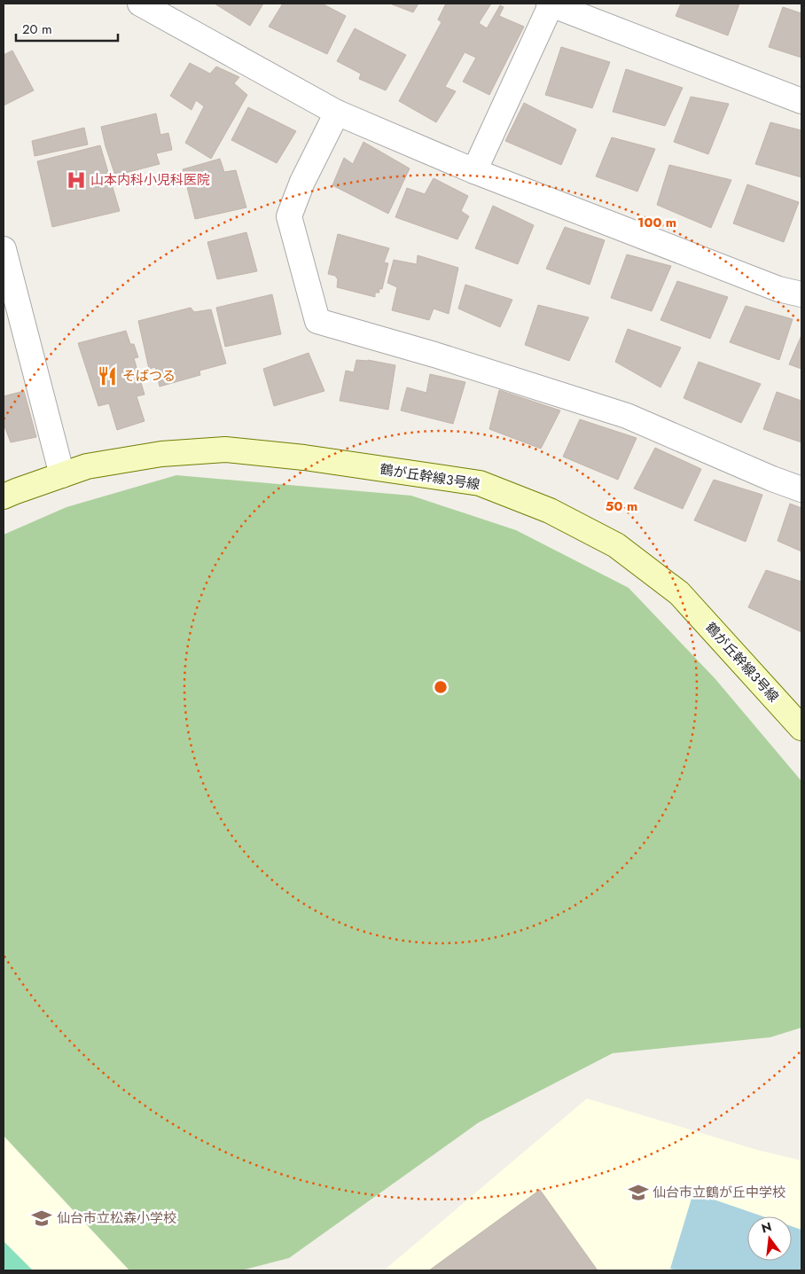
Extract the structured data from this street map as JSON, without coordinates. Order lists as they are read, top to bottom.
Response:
{
  "streets": {
    "street": ["鶴が丘幹線３号線"]
  },
  "places": {
    "hospital": ["山本内科小児科医院"],
    "restaurant": ["そばつる"],
    "school or university": ["仙台市立鶴が丘中学校", "仙台市立松森小学校"]
  },
  "scale_bar": "20 m",
  "north": "top",
  "rings": ["100 m", "50 m"]
}
